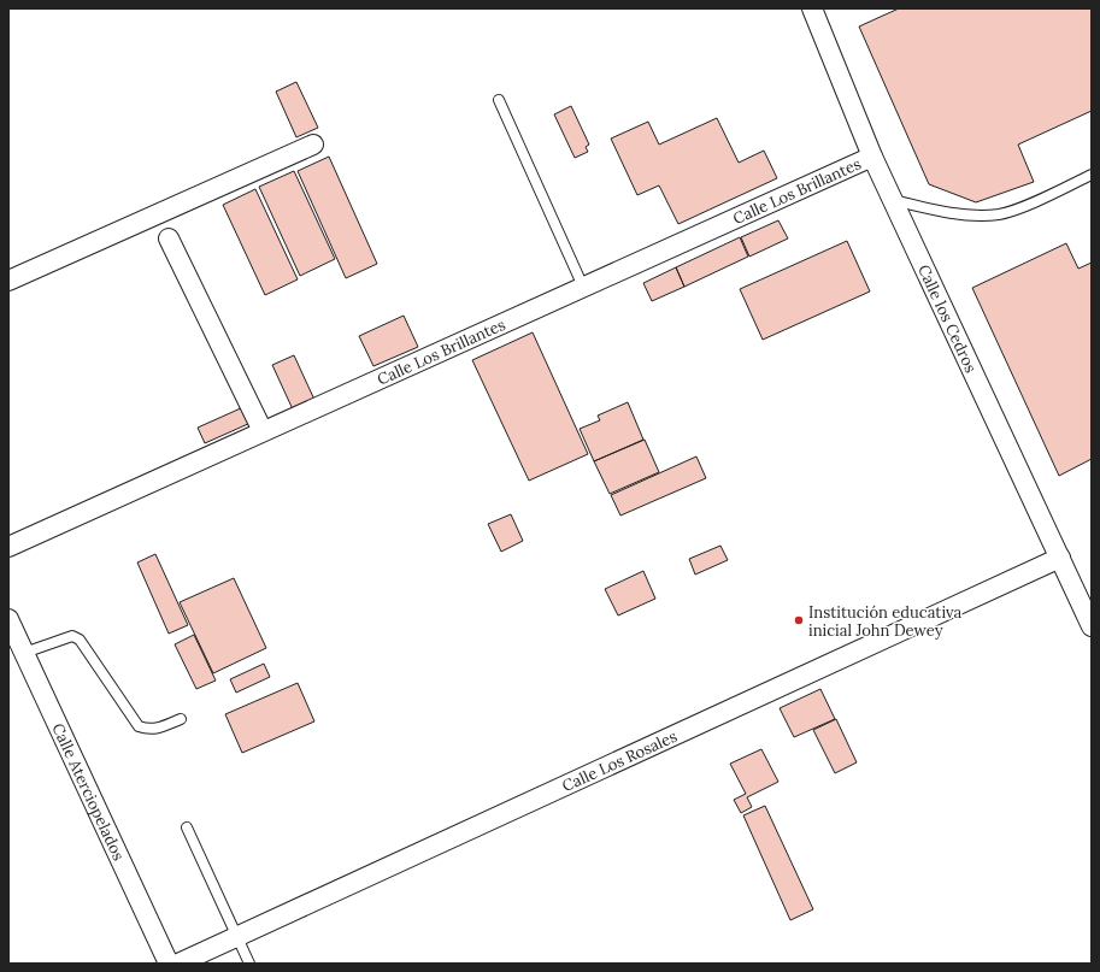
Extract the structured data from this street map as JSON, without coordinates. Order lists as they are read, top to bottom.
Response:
{
  "streets": {
    "street": [
      "Calle Los Brillantes",
      "Calle los Cedros",
      "Calle Los Rosales",
      "Calle Aterciopelados"
    ]
  },
  "crossings": [
    ["Calle Los Brillantes", "Calle los Cedros"],
    ["Calle los Cedros", "Calle Los Rosales"]
  ],
  "places": ["Institución educativa inicial John Dewey"]
}
